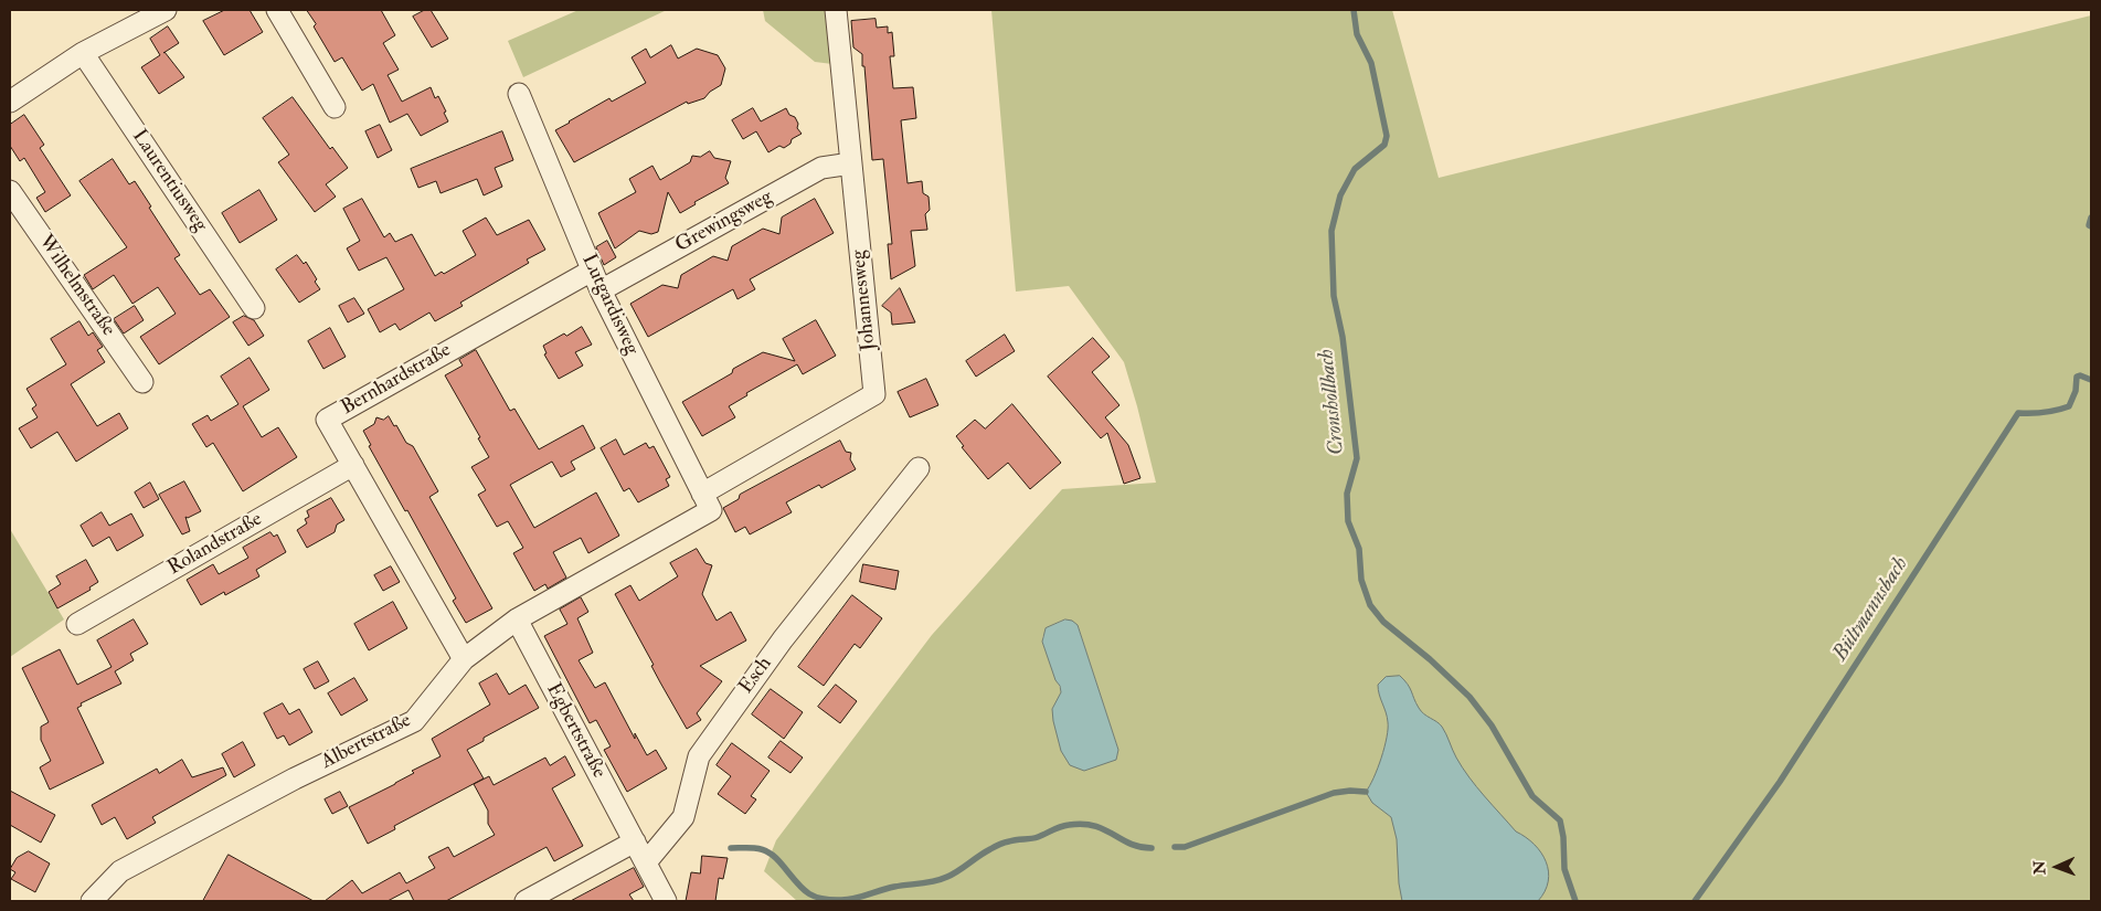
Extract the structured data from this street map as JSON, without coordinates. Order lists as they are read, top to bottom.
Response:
{
  "streets": {
    "street": [
      "Laurentiusweg",
      "Grewingsweg",
      "Wilhelmstraße",
      "Johannesweg",
      "Lutgardisweg",
      "Bernhardstraße",
      "Rolandstraße",
      "Esch",
      "Egbertstraße",
      "Albertstraße"
    ]
  },
  "crossings": [
    ["Grewingsweg", "Johannesweg"],
    ["Grewingsweg", "Lutgardisweg"],
    ["Johannesweg", "Lutgardisweg"],
    ["Johannesweg", "Albertstraße"],
    ["Lutgardisweg", "Bernhardstraße"],
    ["Lutgardisweg", "Albertstraße"],
    ["Bernhardstraße", "Rolandstraße"],
    ["Bernhardstraße", "Albertstraße"],
    ["Esch", "Egbertstraße"],
    ["Egbertstraße", "Albertstraße"]
  ],
  "water": ["Cronshollbach", "Bültmannsbach"],
  "north": "left"
}
